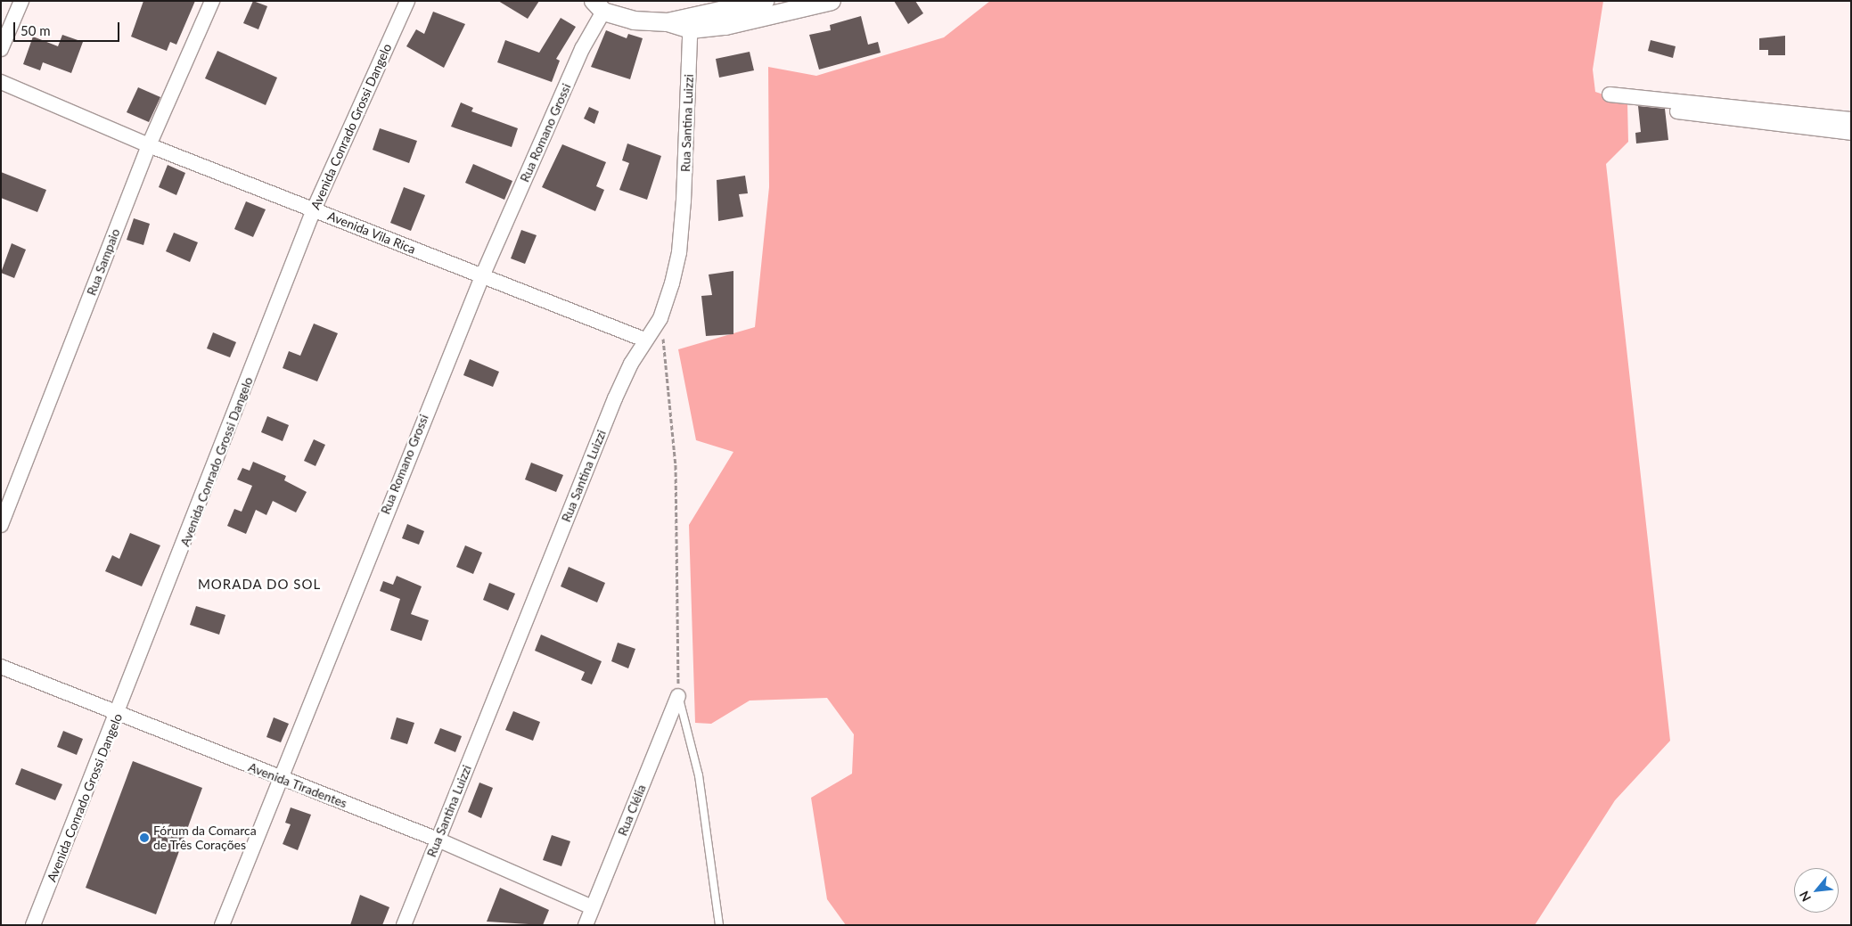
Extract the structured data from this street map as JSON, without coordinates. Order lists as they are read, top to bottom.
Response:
{
  "streets": {
    "street": [
      "Rua Santina Luizzi",
      "Avenida Conrado Grossi Dangelo",
      "Rua Romano Grossi",
      "Avenida Vila Rica",
      "Rua Sampaio",
      "Avenida Tiradentes",
      "Rua Clélia"
    ]
  },
  "crossings": [
    ["Rua Santina Luizzi", "Avenida Vila Rica"],
    ["Rua Santina Luizzi", "Avenida Tiradentes"],
    ["Avenida Conrado Grossi Dangelo", "Avenida Vila Rica"],
    ["Avenida Conrado Grossi Dangelo", "Avenida Tiradentes"],
    ["Rua Romano Grossi", "Avenida Vila Rica"],
    ["Rua Romano Grossi", "Avenida Tiradentes"],
    ["Avenida Vila Rica", "Rua Sampaio"],
    ["Avenida Tiradentes", "Rua Clélia"]
  ],
  "districts": ["MORADA DO SOL"],
  "places": ["Fórum da Comarca de Três Corações"],
  "scale_bar": "50 m",
  "north": "bottom left"
}
